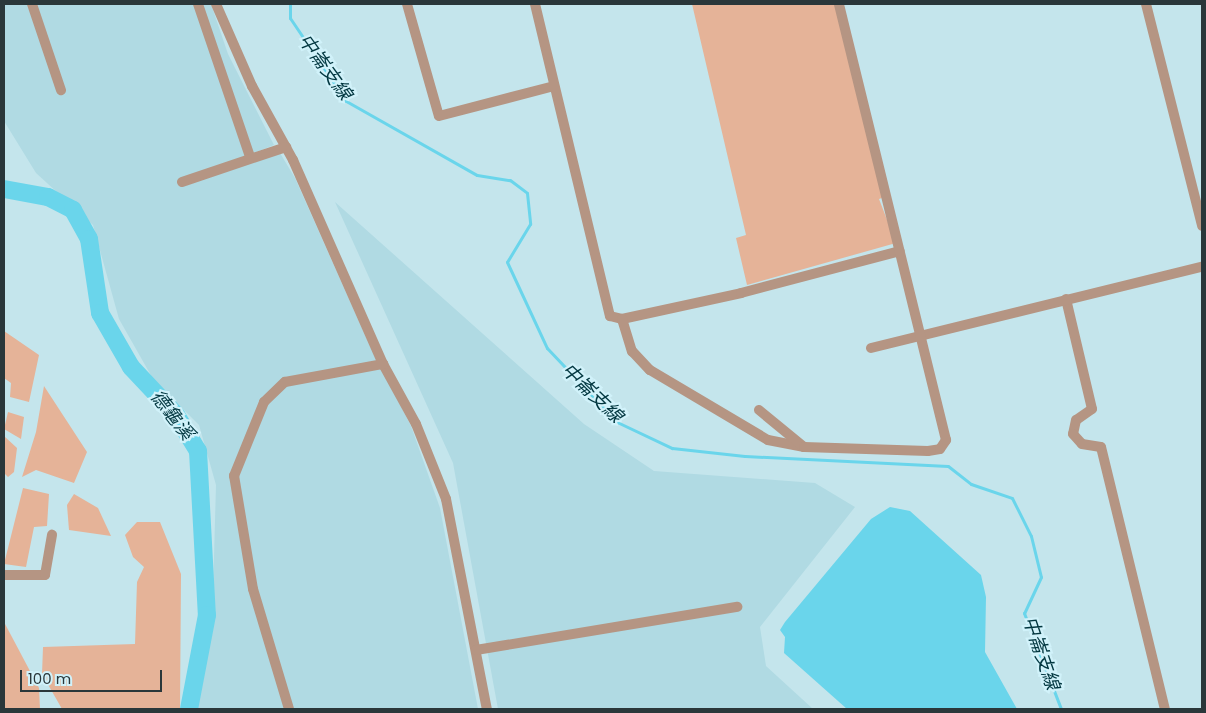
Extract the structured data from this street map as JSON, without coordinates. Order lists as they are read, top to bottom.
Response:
{
  "water": ["中崙支線", "德龜溪"],
  "scale_bar": "100 m"
}
